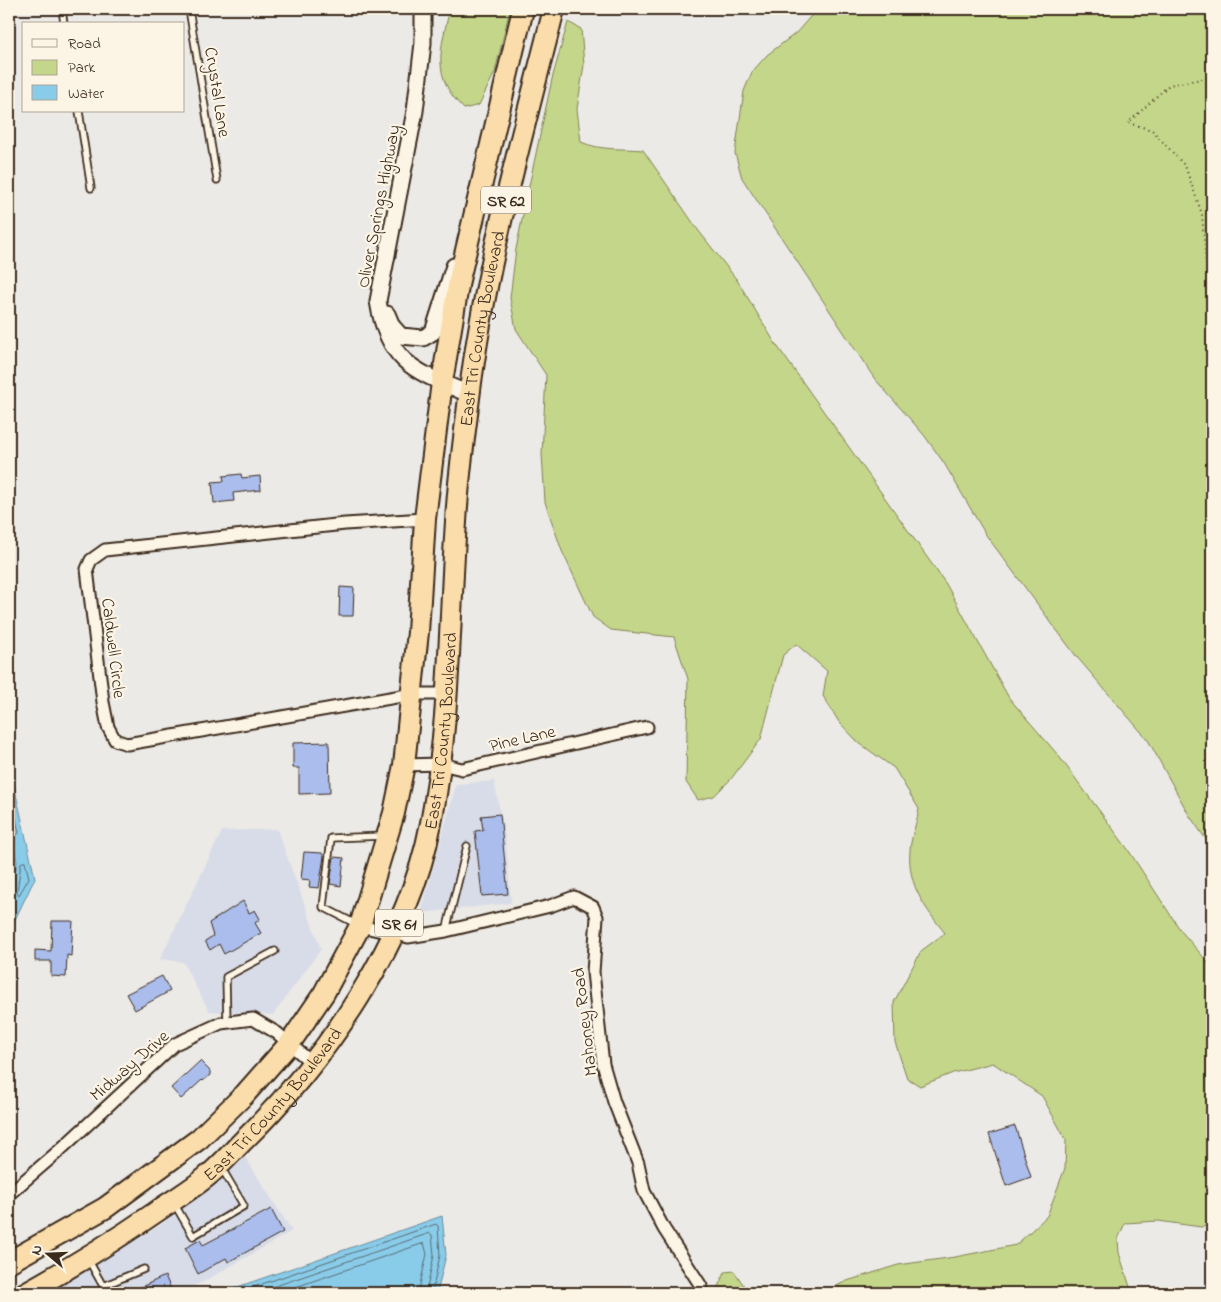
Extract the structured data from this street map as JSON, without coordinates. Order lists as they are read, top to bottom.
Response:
{
  "streets": {
    "highway": ["SR 62", "East Tri County Boulevard", "SR 61"],
    "main road": ["Oliver Springs Highway"],
    "street": [
      "Caldwell Circle",
      "Pine Lane",
      "Mahoney Road",
      "Midway Drive"
    ],
    "lane": ["Crystal Lane"]
  },
  "crossings": [
    ["Oliver Springs Highway", "East Tri County Boulevard"],
    ["East Tri County Boulevard", "Caldwell Circle"],
    ["East Tri County Boulevard", "Pine Lane"],
    ["East Tri County Boulevard", "Mahoney Road"],
    ["East Tri County Boulevard", "Midway Drive"]
  ],
  "legend": ["Road", "Park", "Water"],
  "north": "left"
}
